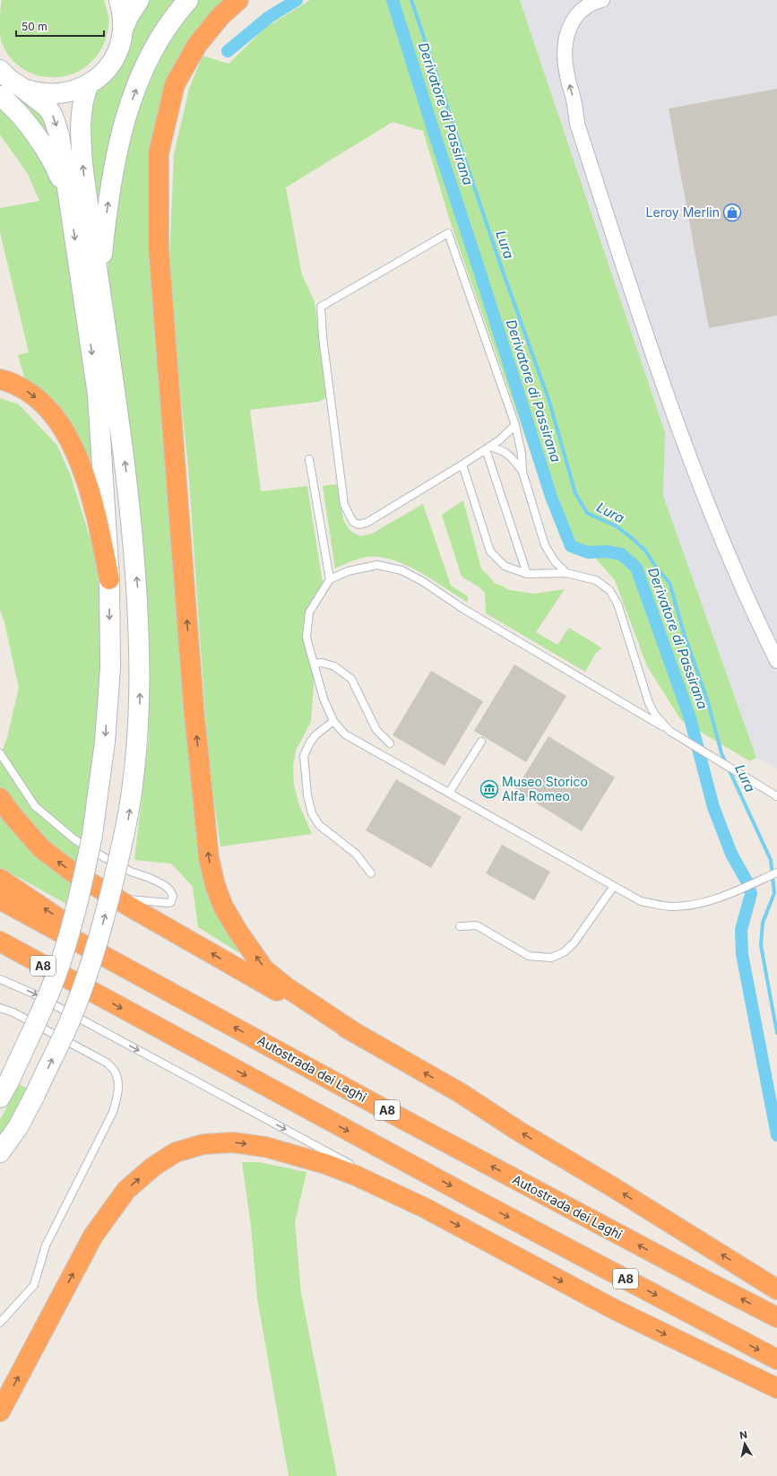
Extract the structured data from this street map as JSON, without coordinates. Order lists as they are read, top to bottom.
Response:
{
  "streets": {
    "highway": ["A8", "Autostrada dei Laghi"]
  },
  "water": ["Derivatore di Passirana", "Lura"],
  "places": {
    "shop": ["Leroy Merlin"],
    "museum": ["Museo Storico Alfa Romeo"]
  },
  "scale_bar": "50 m",
  "north": "top"
}
